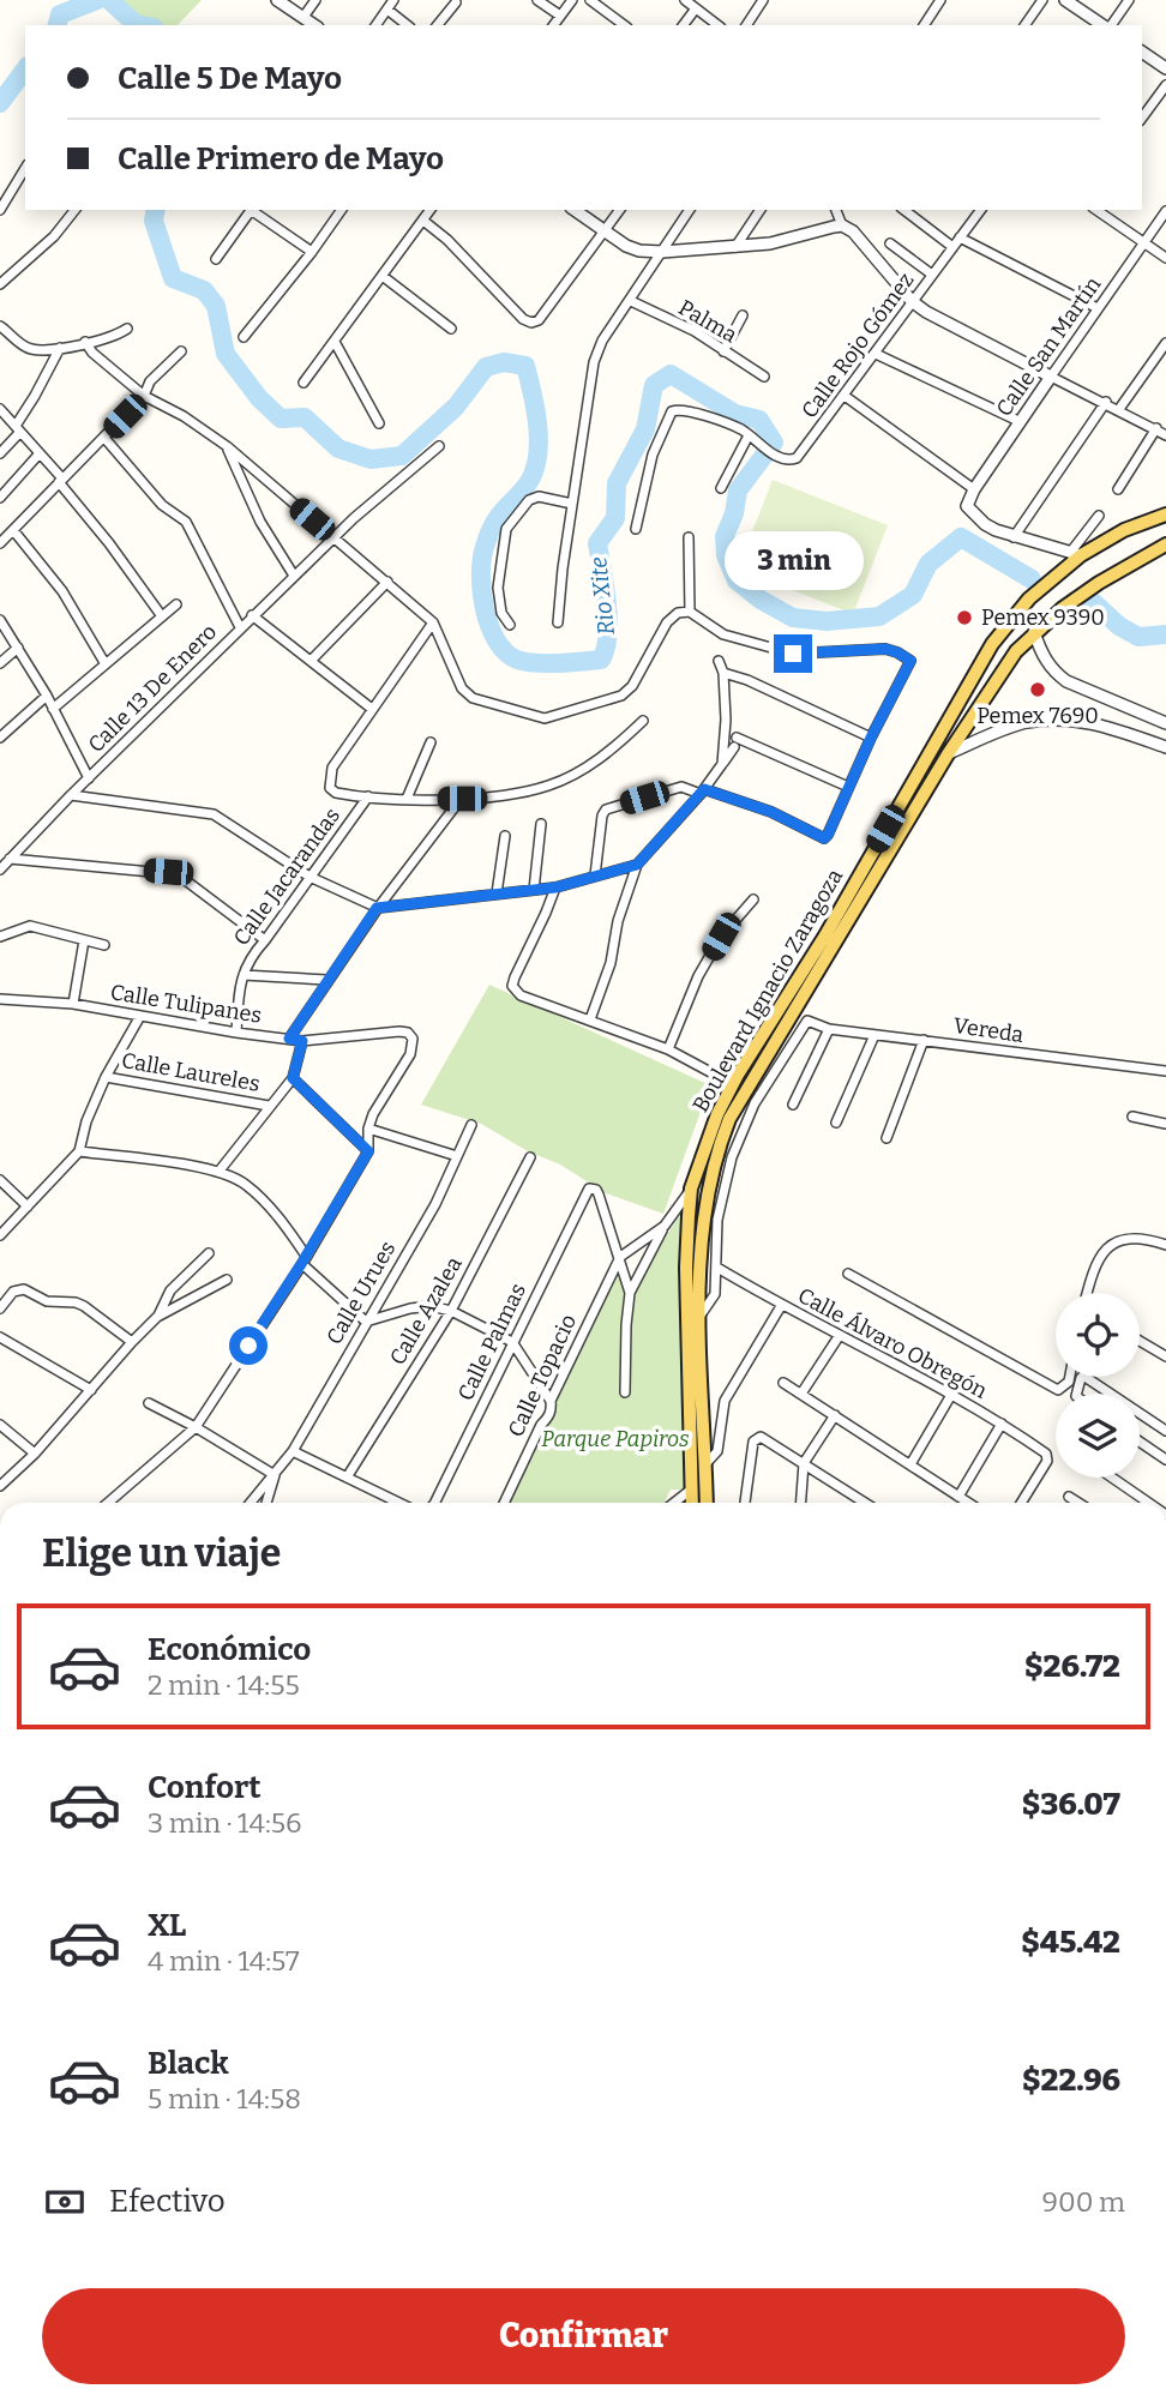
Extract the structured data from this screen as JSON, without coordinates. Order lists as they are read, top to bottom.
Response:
{
  "streets": {
    "main road": ["Boulevard Ignacio Zaragoza"],
    "street": [
      "Palma",
      "Calle Rojo Gómez",
      "Calle San Martín",
      "Calle 13 De Enero",
      "Calle Jacarandas",
      "Calle Tulipanes",
      "Vereda",
      "Calle Laureles",
      "Calle Urues",
      "Calle Azalea",
      "Calle Palmas",
      "Calle Álvaro Obregón",
      "Calle Topacio"
    ]
  },
  "crossings": [
    ["Calle Jacarandas", "Calle Tulipanes"],
    ["Vereda", "Calle Álvaro Obregón"],
    ["Calle Palmas", "Calle Topacio"]
  ],
  "water": ["Rio Xite"],
  "parks": ["Parque Papiros"],
  "places": ["Pemex 9390", "Pemex 7690"],
  "page": {
    "banner": ["Calle 5 De Mayo", "Calle Primero de Mayo"],
    "bubble": "3 min",
    "heading": "Elige un viaje",
    "list": [
      {
        "name": "Económico",
        "note": "2 min · 14:55",
        "value": "$26.72"
      },
      {
        "name": "Confort",
        "note": "3 min · 14:56",
        "value": "$36.07"
      },
      {
        "name": "XL",
        "note": "4 min · 14:57",
        "value": "$45.42"
      },
      {
        "name": "Black",
        "note": "5 min · 14:58",
        "value": "$22.96"
      }
    ],
    "pay": ["Efectivo", "900 m"],
    "buttons": "Confirmar"
  }
}
